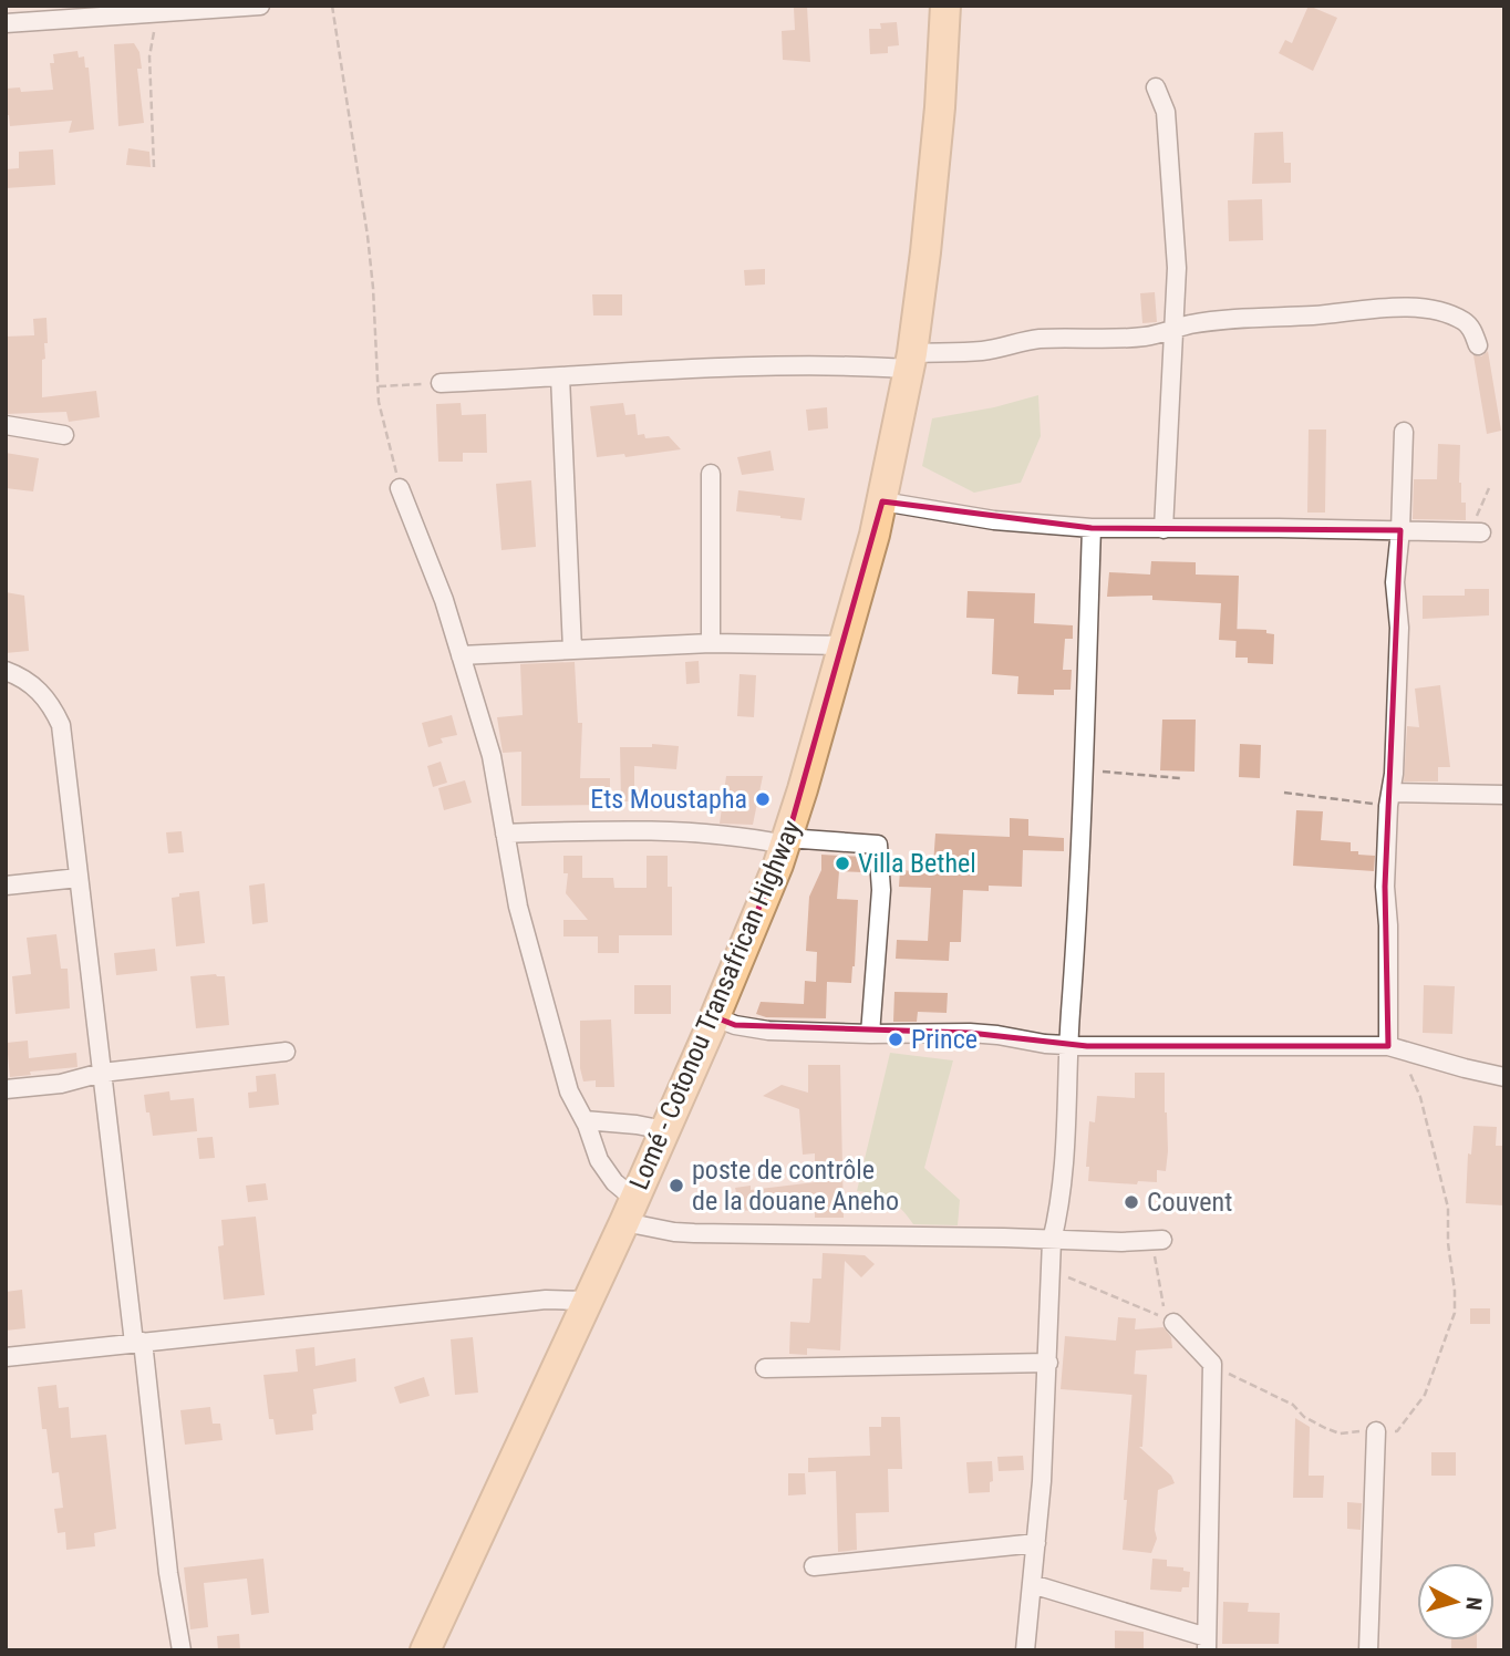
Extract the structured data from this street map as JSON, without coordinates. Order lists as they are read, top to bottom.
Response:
{
  "streets": {
    "highway": ["Lomé - Cotonou Transafrican Highway"]
  },
  "places": [
    "Ets Moustapha",
    "Villa Bethel",
    "Prince",
    "poste de contrôle de la douane Aneho",
    "Couvent"
  ],
  "north": "right"
}
